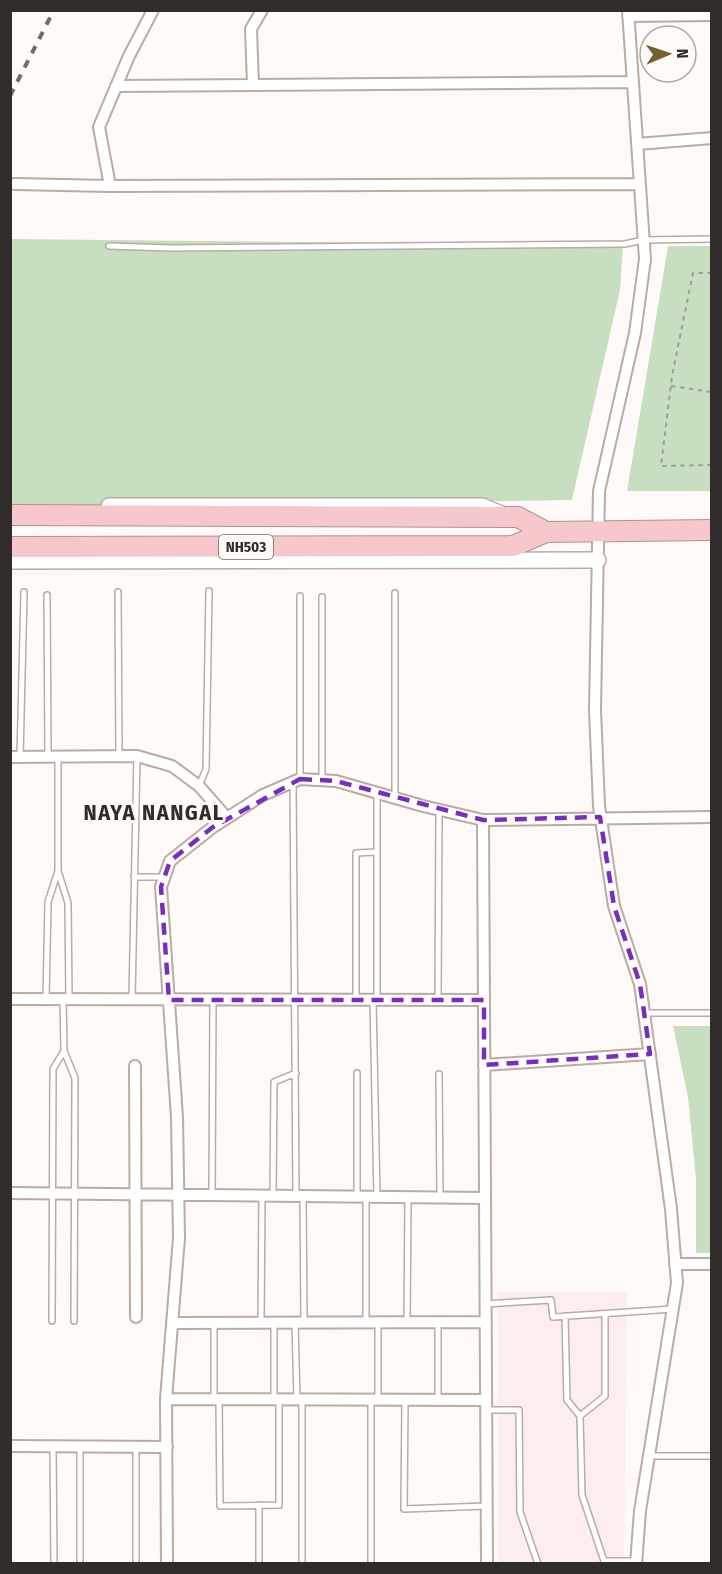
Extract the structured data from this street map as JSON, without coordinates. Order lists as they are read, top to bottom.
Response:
{
  "streets": {
    "highway": ["NH503"]
  },
  "districts": ["NAYA NANGAL"],
  "north": "right"
}
